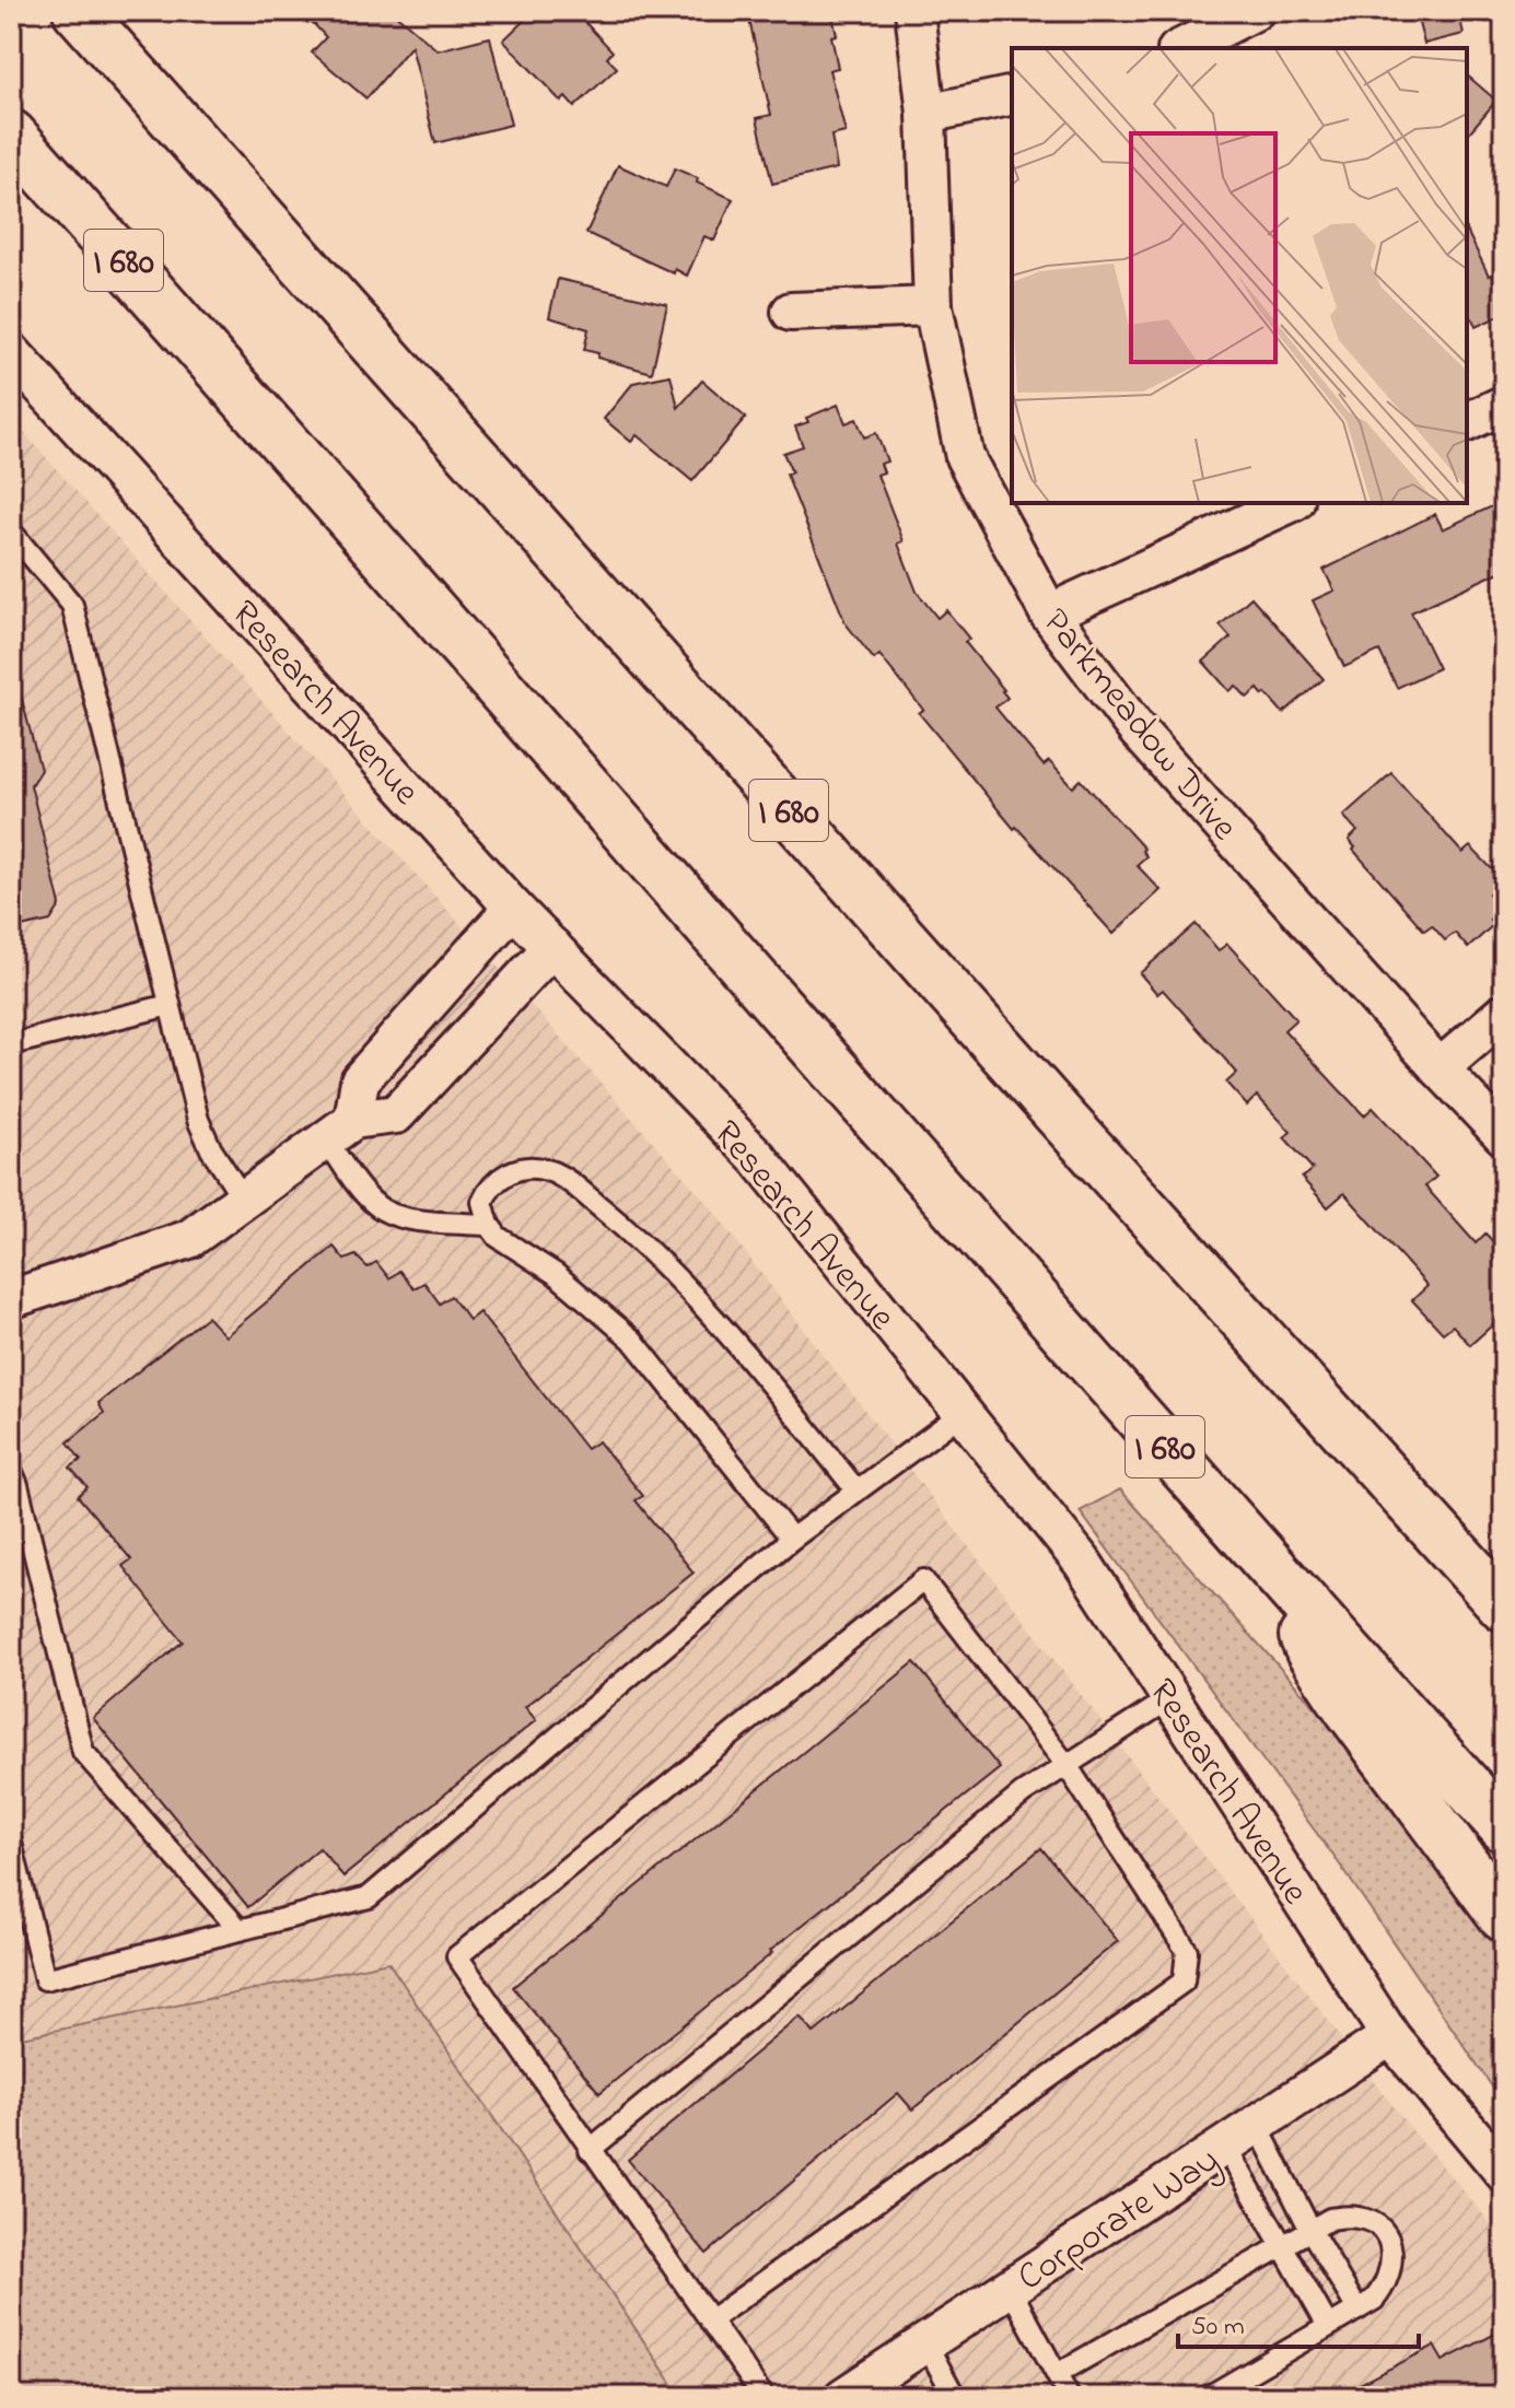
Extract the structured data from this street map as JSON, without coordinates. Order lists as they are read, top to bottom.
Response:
{
  "streets": {
    "highway": ["I 680"],
    "street": ["Research Avenue", "Parkmeadow Drive", "Corporate Way"]
  },
  "crossings": [
    ["Research Avenue", "Corporate Way"]
  ],
  "scale_bar": "50 m"
}
